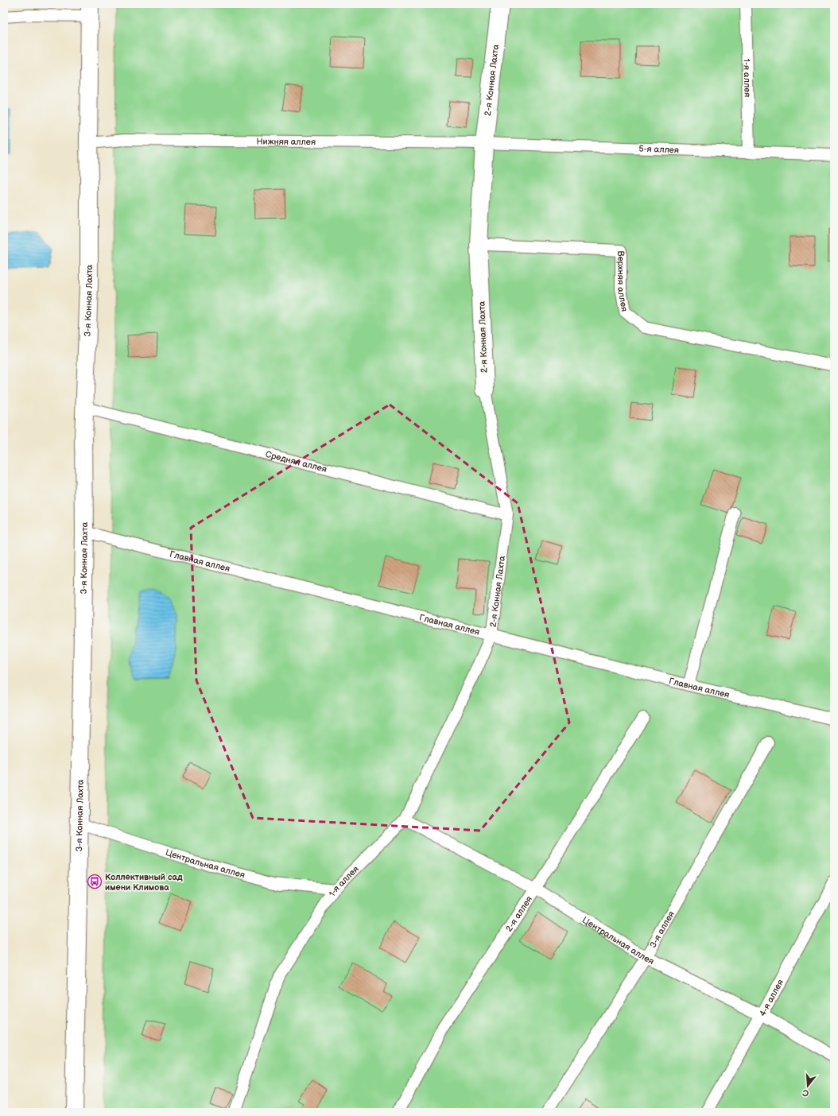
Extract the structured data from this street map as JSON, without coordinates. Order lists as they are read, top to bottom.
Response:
{
  "streets": {
    "main road": ["2-я Конная Лахта", "3-я Конная Лахта"],
    "lane": [
      "1-я аллея",
      "Нижняя аллея",
      "5-я аллея",
      "Верхняя аллея",
      "Средняя аллея",
      "Главная аллея",
      "Центральная аллея",
      "2-я аллея",
      "3-я аллея",
      "4-я аллея"
    ]
  },
  "crossings": [
    ["1-я аллея", "2-я Конная Лахта"],
    ["1-я аллея", "5-я аллея"],
    ["1-я аллея", "Центральная аллея"],
    ["2-я Конная Лахта", "Нижняя аллея"],
    ["2-я Конная Лахта", "5-я аллея"],
    ["2-я Конная Лахта", "Верхняя аллея"],
    ["2-я Конная Лахта", "Средняя аллея"],
    ["2-я Конная Лахта", "Главная аллея"],
    ["Нижняя аллея", "5-я аллея"],
    ["Нижняя аллея", "3-я Конная Лахта"],
    ["3-я Конная Лахта", "Средняя аллея"],
    ["3-я Конная Лахта", "Главная аллея"],
    ["3-я Конная Лахта", "Центральная аллея"],
    ["Центральная аллея", "2-я аллея"],
    ["Центральная аллея", "3-я аллея"],
    ["Центральная аллея", "4-я аллея"]
  ],
  "places": {
    "bus stop": ["Коллективный сад имени Климова"]
  },
  "north": "bottom"
}
